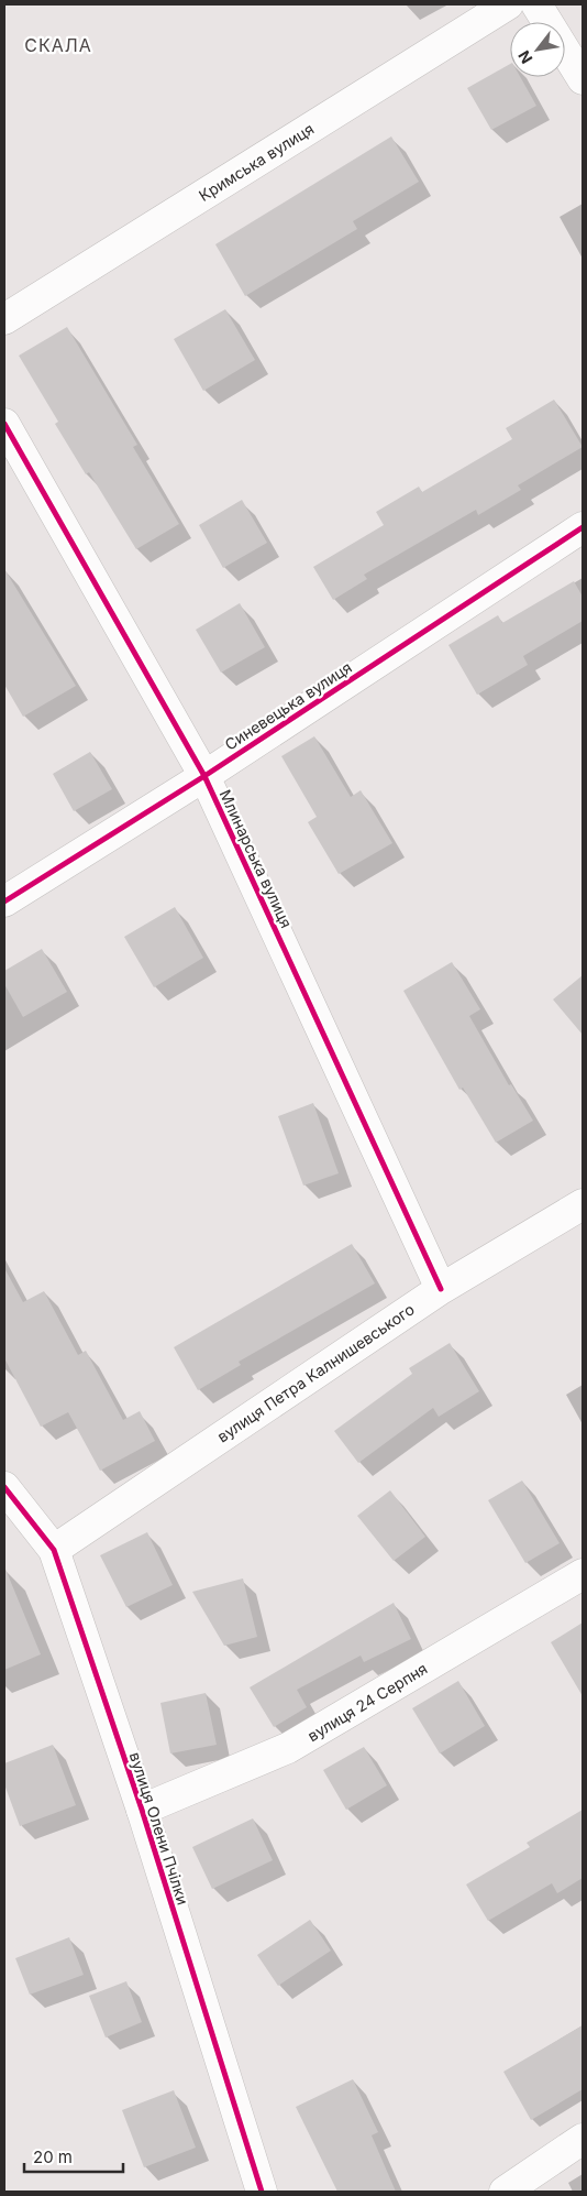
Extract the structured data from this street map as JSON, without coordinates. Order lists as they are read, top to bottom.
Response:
{
  "streets": {
    "street": [
      "Кримська вулиця",
      "Синевецька вулиця",
      "Млинарська вулиця",
      "вулиця Петра Калнишевського",
      "вулиця 24 Серпня",
      "вулиця Олени Пчілки"
    ]
  },
  "crossings": [
    ["Синевецька вулиця", "Млинарська вулиця"],
    ["Млинарська вулиця", "вулиця Петра Калнишевського"],
    ["вулиця Петра Калнишевського", "вулиця Олени Пчілки"],
    ["вулиця 24 Серпня", "вулиця Олени Пчілки"]
  ],
  "districts": ["СКАЛА"],
  "scale_bar": "20 m",
  "north": "bottom left"
}
